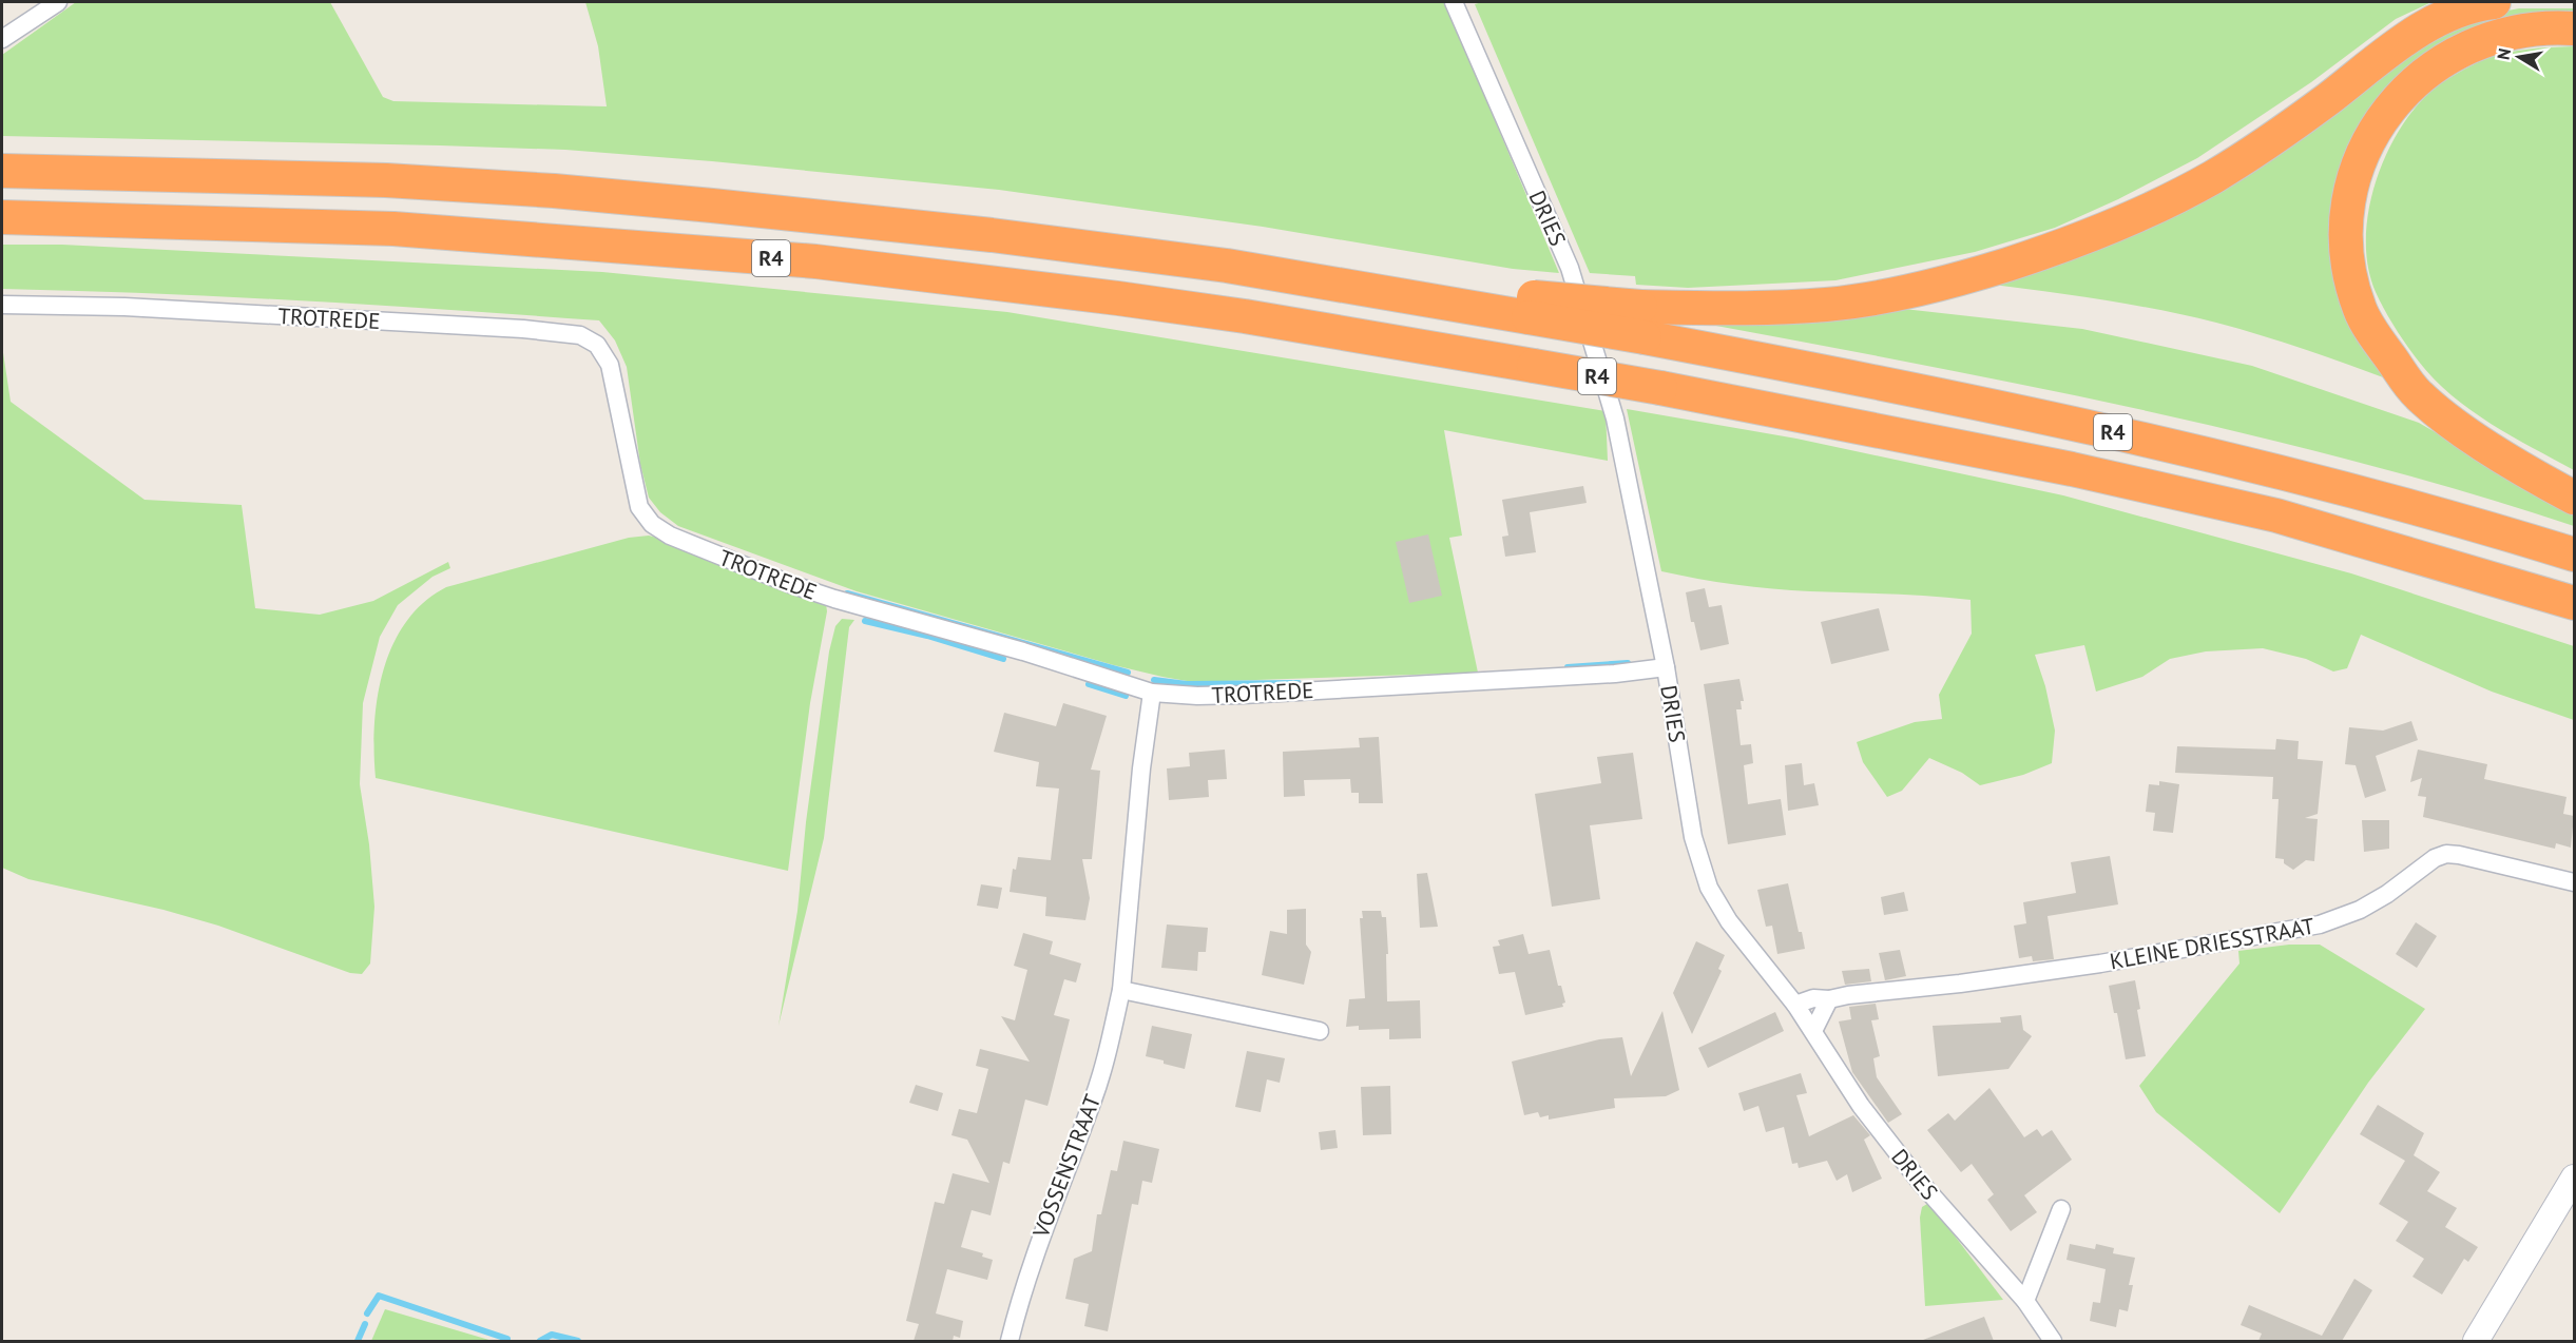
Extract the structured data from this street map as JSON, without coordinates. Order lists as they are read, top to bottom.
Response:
{
  "streets": {
    "highway": ["R4"],
    "street": [
      "DRIES",
      "TROTREDE",
      "KLEINE DRIESSTRAAT",
      "VOSSENSTRAAT"
    ]
  },
  "crossings": [
    ["DRIES", "TROTREDE"],
    ["DRIES", "KLEINE DRIESSTRAAT"],
    ["TROTREDE", "VOSSENSTRAAT"]
  ],
  "north": "left"
}
